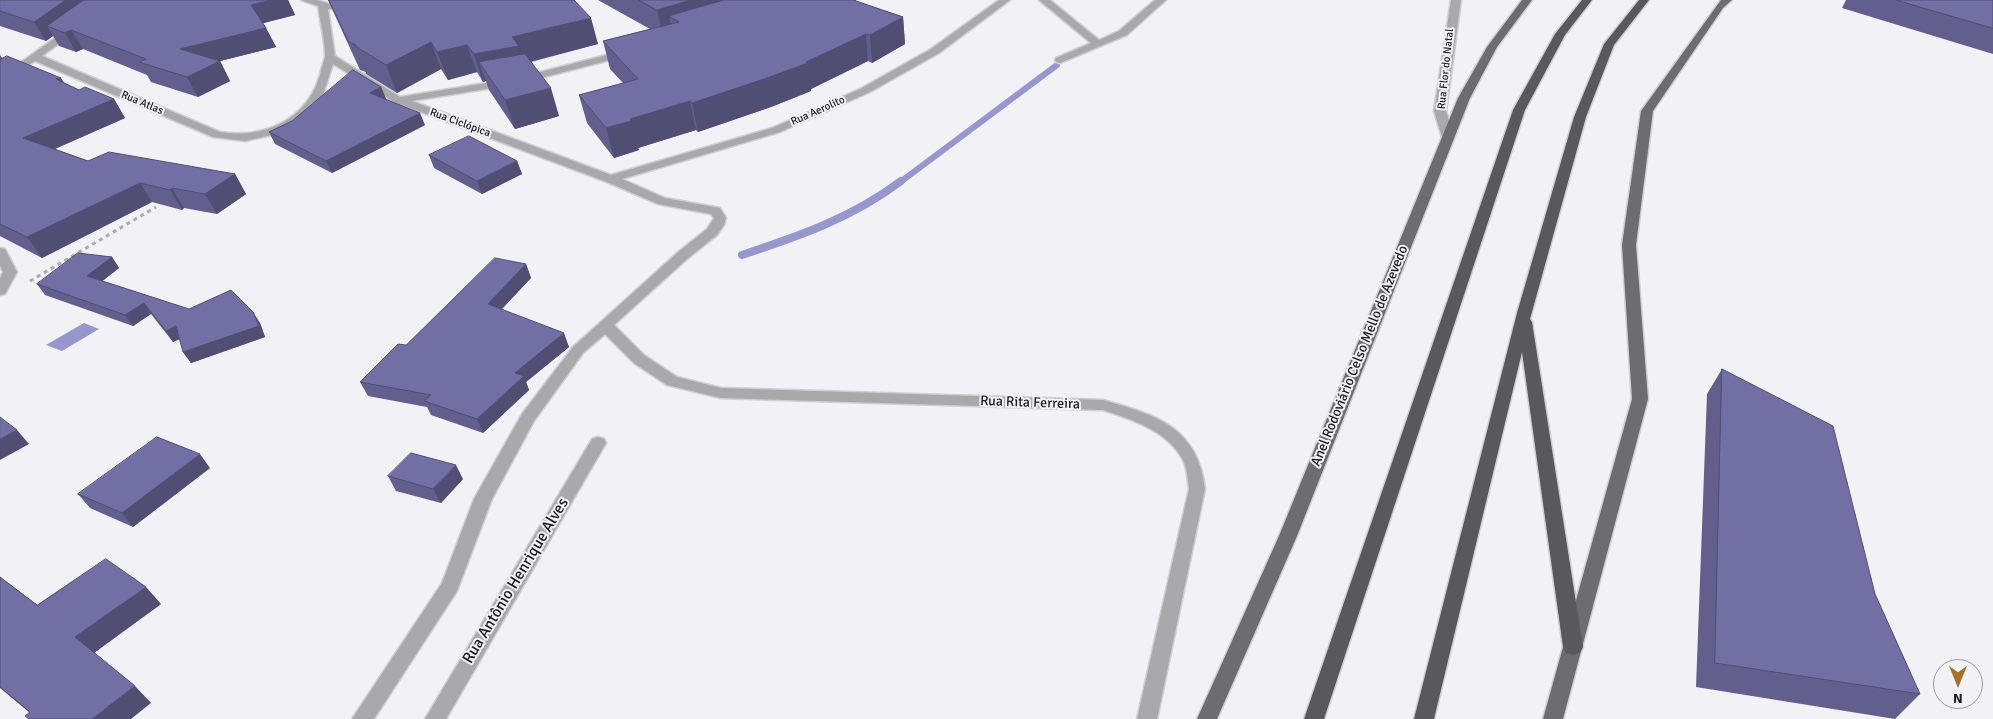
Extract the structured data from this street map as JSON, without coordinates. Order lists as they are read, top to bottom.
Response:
{
  "streets": {
    "main road": ["Anel Rodoviário Celso Mello de Azevedo"],
    "street": [
      "Rua Flor do Natal",
      "Rua Atlas",
      "Rua Aerolito",
      "Rua Ciclópica",
      "Rua Rita Ferreira",
      "Rua Antônio Henrique Alves"
    ]
  },
  "crossings": [
    ["Rua Flor do Natal", "Anel Rodoviário Celso Mello de Azevedo"],
    ["Rua Atlas", "Rua Ciclópica"],
    ["Rua Aerolito", "Rua Ciclópica"],
    ["Rua Ciclópica", "Rua Rita Ferreira"]
  ],
  "north": "bottom"
}
